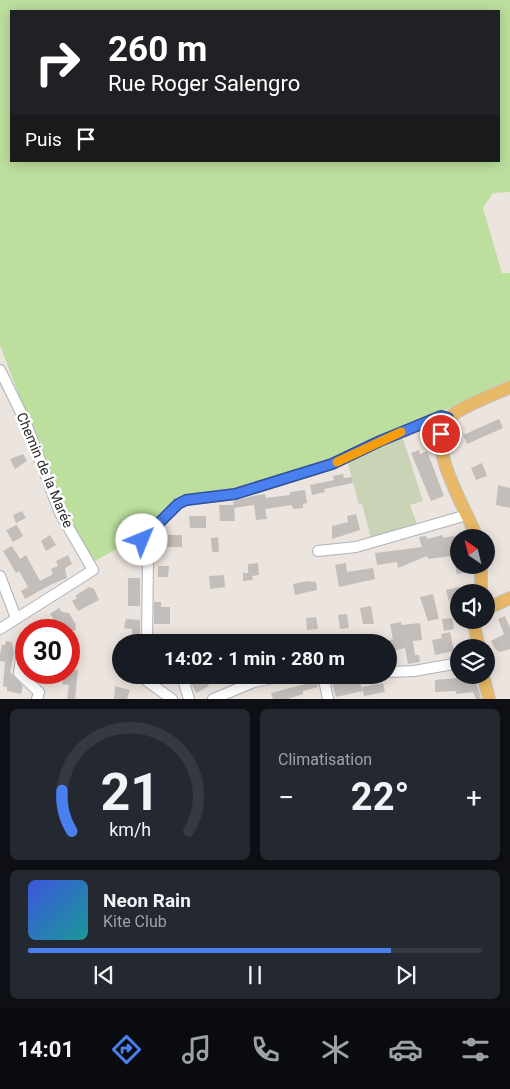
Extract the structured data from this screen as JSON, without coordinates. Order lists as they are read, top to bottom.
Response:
{
  "streets": {
    "street": ["Chemin de la Marée"]
  },
  "north": "top left",
  "page": {
    "turn": ["260 m", "Rue Roger Salengro"],
    "then": "Puis",
    "limit": "30",
    "trip": "14:02 · 1 min · 280 m",
    "tile": "Climatisation",
    "heat": ["−", "22°", "+"],
    "song": ["Neon Rain", "Kite Club"],
    "tabs": "14:01",
    "gauge": ["21", "km/h"]
  }
}
